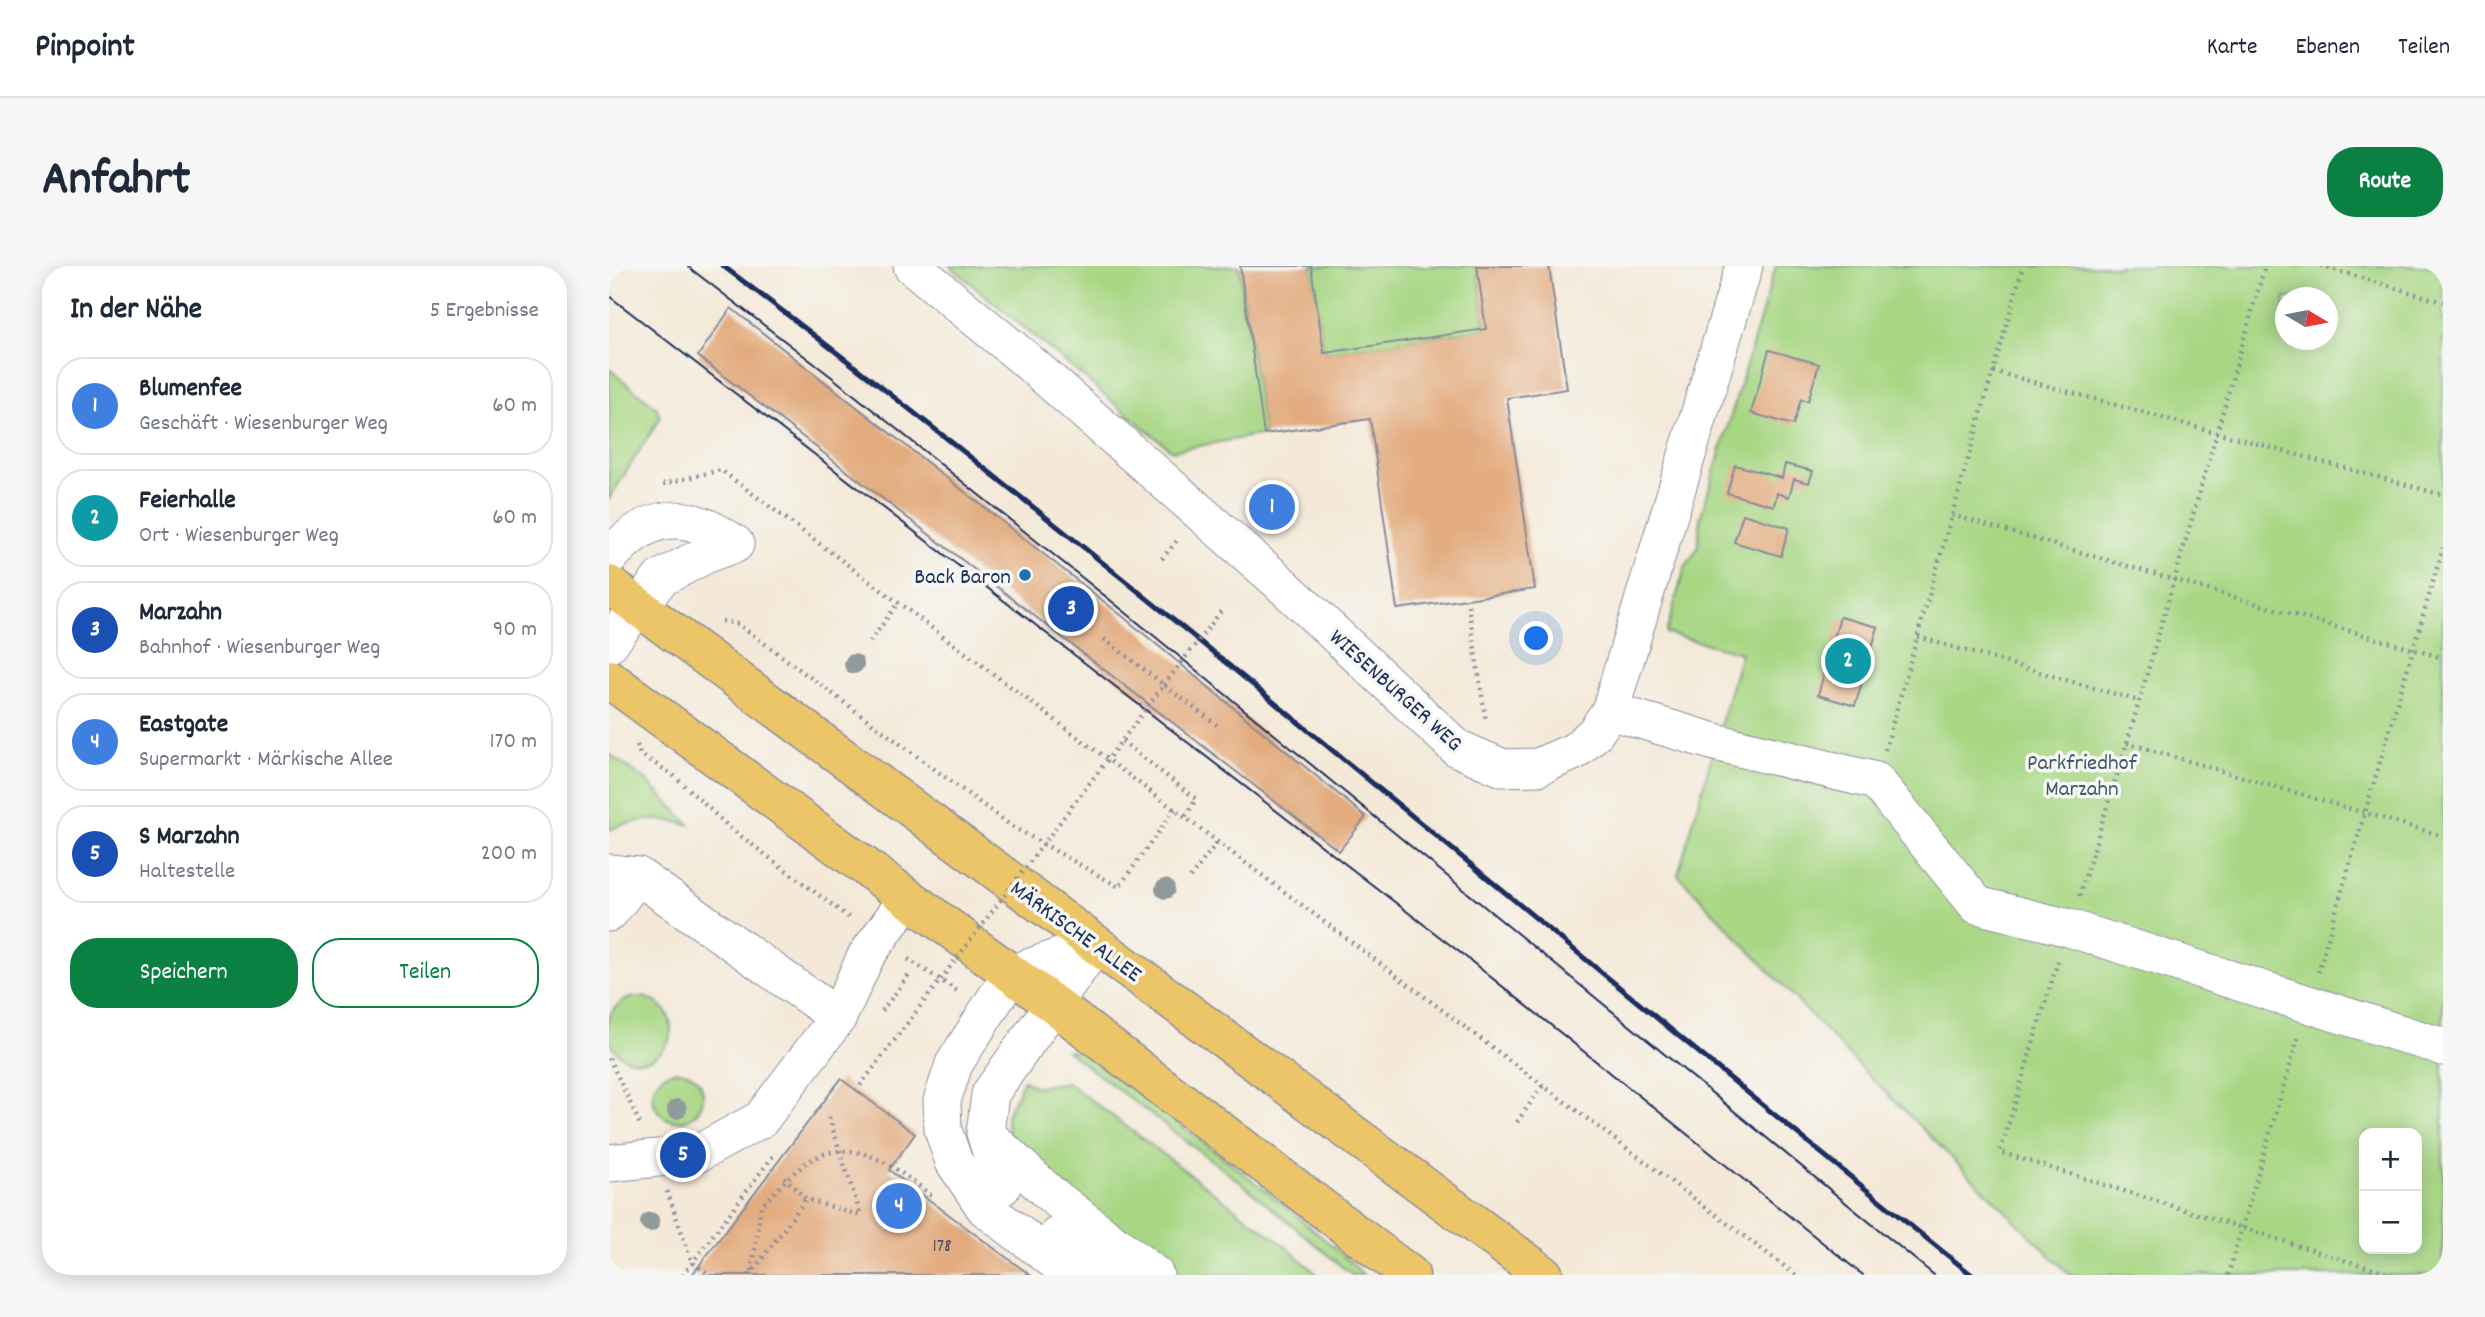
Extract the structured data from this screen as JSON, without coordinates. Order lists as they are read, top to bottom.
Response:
{
  "streets": {
    "main road": ["MÄRKISCHE ALLEE"],
    "street": ["WIESENBURGER WEG"]
  },
  "parks": ["Parkfriedhof Marzahn"],
  "places": ["Back Baron"],
  "house_numbers": ["178"],
  "north": "right",
  "page": {
    "header": "Pinpoint",
    "nav": ["Karte", "Ebenen", "Teilen"],
    "title": "Anfahrt",
    "buttons": [
      "Route",
      ["Speichern", "Teilen"]
    ],
    "heading": ["In der Nähe", "5 Ergebnisse"],
    "list": [
      {
        "mark": "1",
        "name": "Blumenfee",
        "note": "Geschäft · Wiesenburger Weg",
        "value": "60 m"
      },
      {
        "mark": "2",
        "name": "Feierhalle",
        "note": "Ort · Wiesenburger Weg",
        "value": "60 m"
      },
      {
        "mark": "3",
        "name": "Marzahn",
        "note": "Bahnhof · Wiesenburger Weg",
        "value": "90 m"
      },
      {
        "mark": "4",
        "name": "Eastgate",
        "note": "Supermarkt · Märkische Allee",
        "value": "170 m"
      },
      {
        "mark": "5",
        "name": "S Marzahn",
        "note": "Haltestelle",
        "value": "200 m"
      }
    ],
    "pins": [
      "1",
      "3",
      "2",
      "5",
      "4"
    ],
    "map_buttons": ["+", "−"]
  }
}
